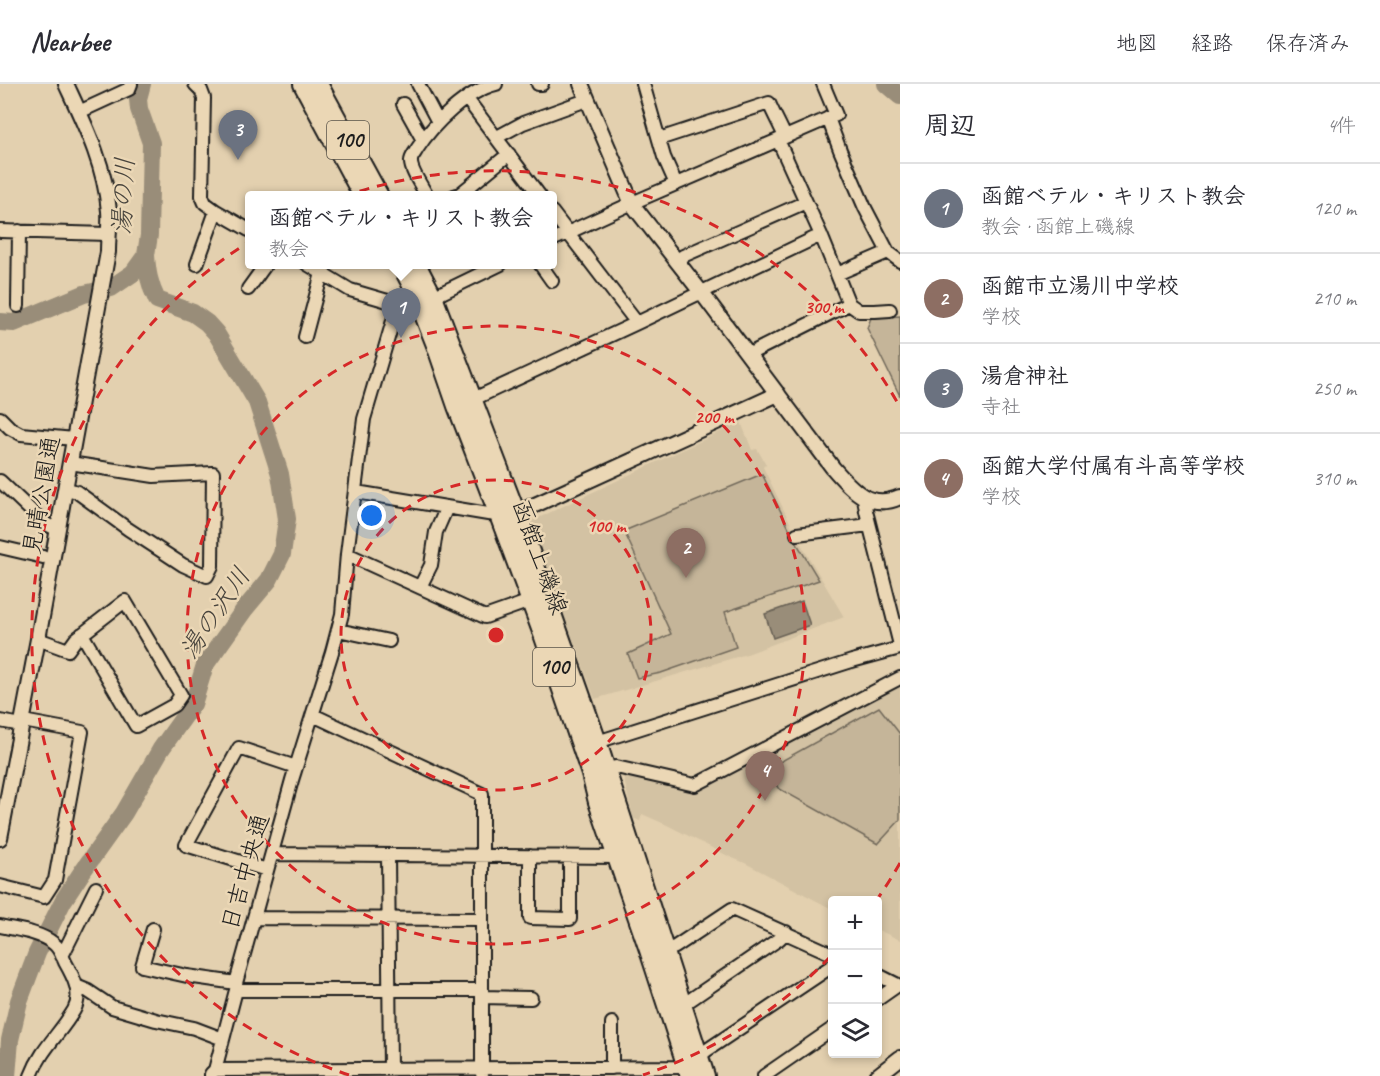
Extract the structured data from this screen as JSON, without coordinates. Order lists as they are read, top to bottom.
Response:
{
  "streets": {
    "main road": ["100", "函館上磯線"],
    "street": ["見晴公園通", "日吉中央通"]
  },
  "water": ["湯の川", "湯の沢川"],
  "page": {
    "header": "Nearbee",
    "nav": ["地図", "経路", "保存済み"],
    "heading": ["周辺", "4件"],
    "pins": [
      "3",
      "1",
      "2",
      "4"
    ],
    "list": [
      {
        "mark": "1",
        "name": "函館ベテル・キリスト教会",
        "note": "教会 · 函館上磯線",
        "value": "120 m"
      },
      {
        "mark": "2",
        "name": "函館市立湯川中学校",
        "note": "学校",
        "value": "210 m"
      },
      {
        "mark": "3",
        "name": "湯倉神社",
        "note": "寺社",
        "value": "250 m"
      },
      {
        "mark": "4",
        "name": "函館大学付属有斗高等学校",
        "note": "学校",
        "value": "310 m"
      }
    ],
    "popup": ["函館ベテル・キリスト教会", "教会"],
    "map_buttons": ["+", "−"]
  },
  "rings": ["300 m", "200 m", "100 m"]
}
